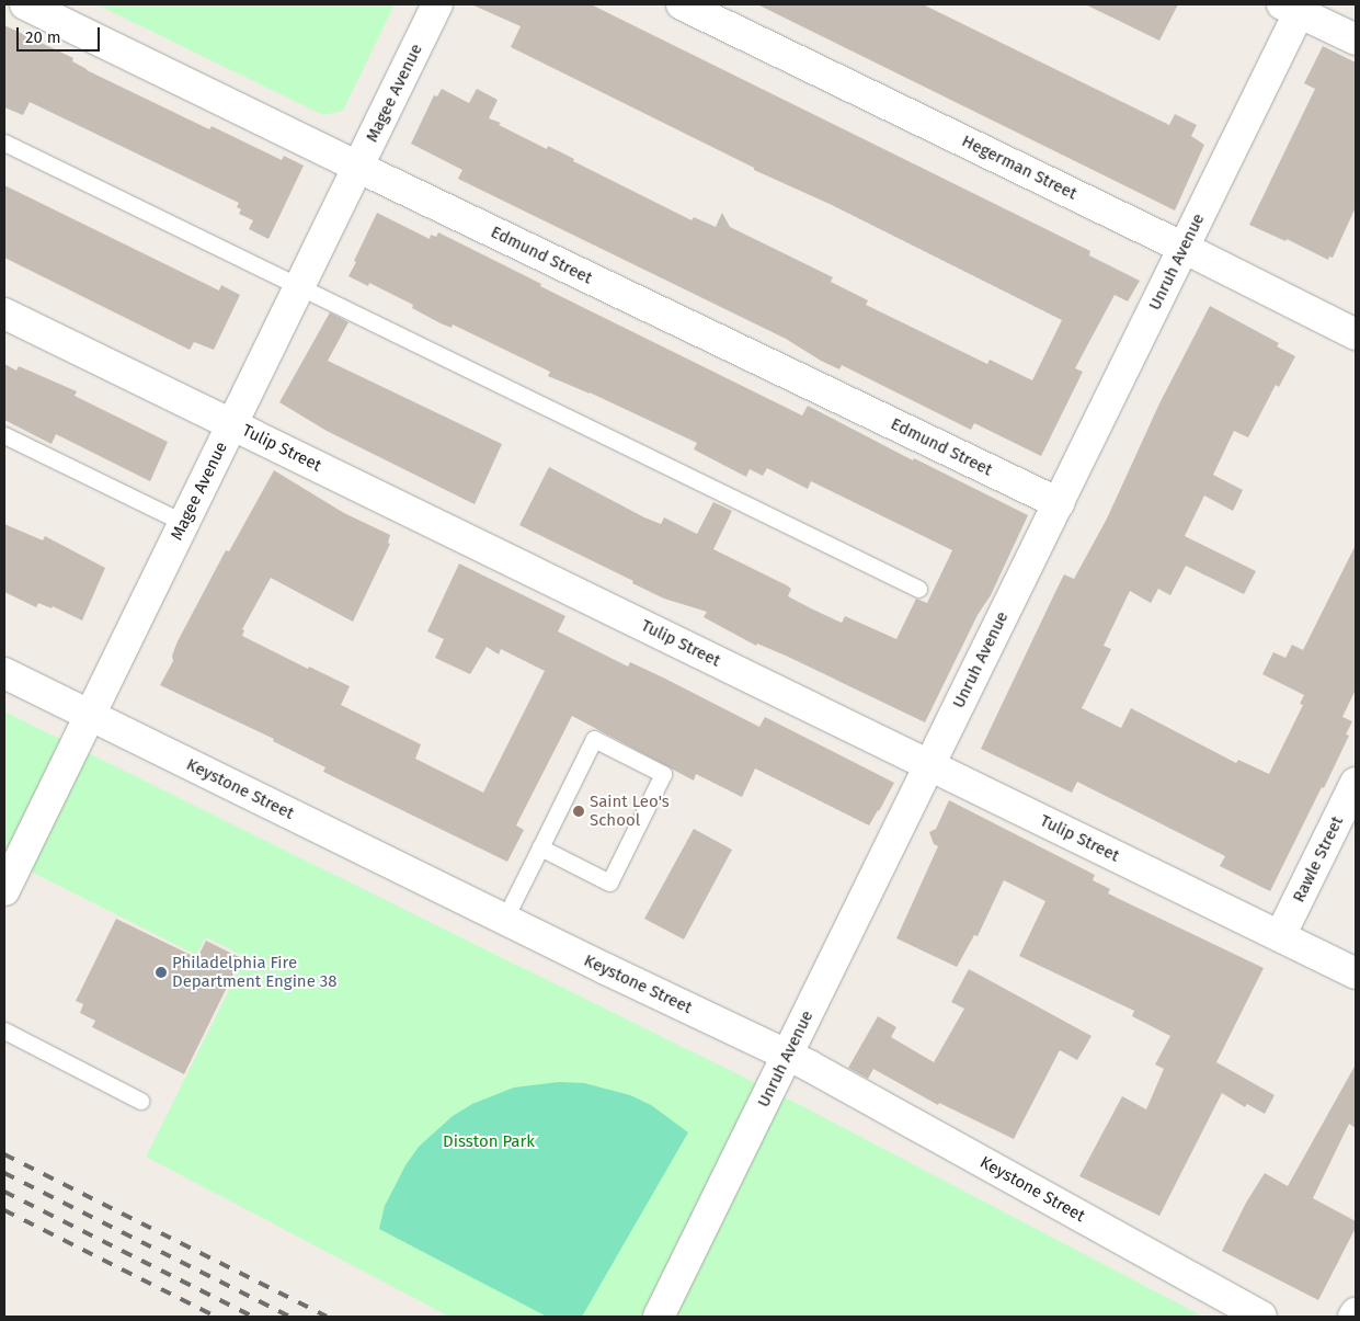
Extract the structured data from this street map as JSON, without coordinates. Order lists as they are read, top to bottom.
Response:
{
  "streets": {
    "street": [
      "Magee Avenue",
      "Hegerman Street",
      "Edmund Street",
      "Unruh Avenue",
      "Tulip Street",
      "Keystone Street",
      "Rawle Street"
    ]
  },
  "crossings": [
    ["Magee Avenue", "Edmund Street"],
    ["Magee Avenue", "Tulip Street"],
    ["Magee Avenue", "Keystone Street"],
    ["Hegerman Street", "Unruh Avenue"],
    ["Edmund Street", "Unruh Avenue"],
    ["Unruh Avenue", "Tulip Street"],
    ["Unruh Avenue", "Keystone Street"],
    ["Tulip Street", "Rawle Street"]
  ],
  "parks": ["Disston Park"],
  "places": ["Saint Leo's School", "Philadelphia Fire Department Engine 38"],
  "scale_bar": "20 m"
}
